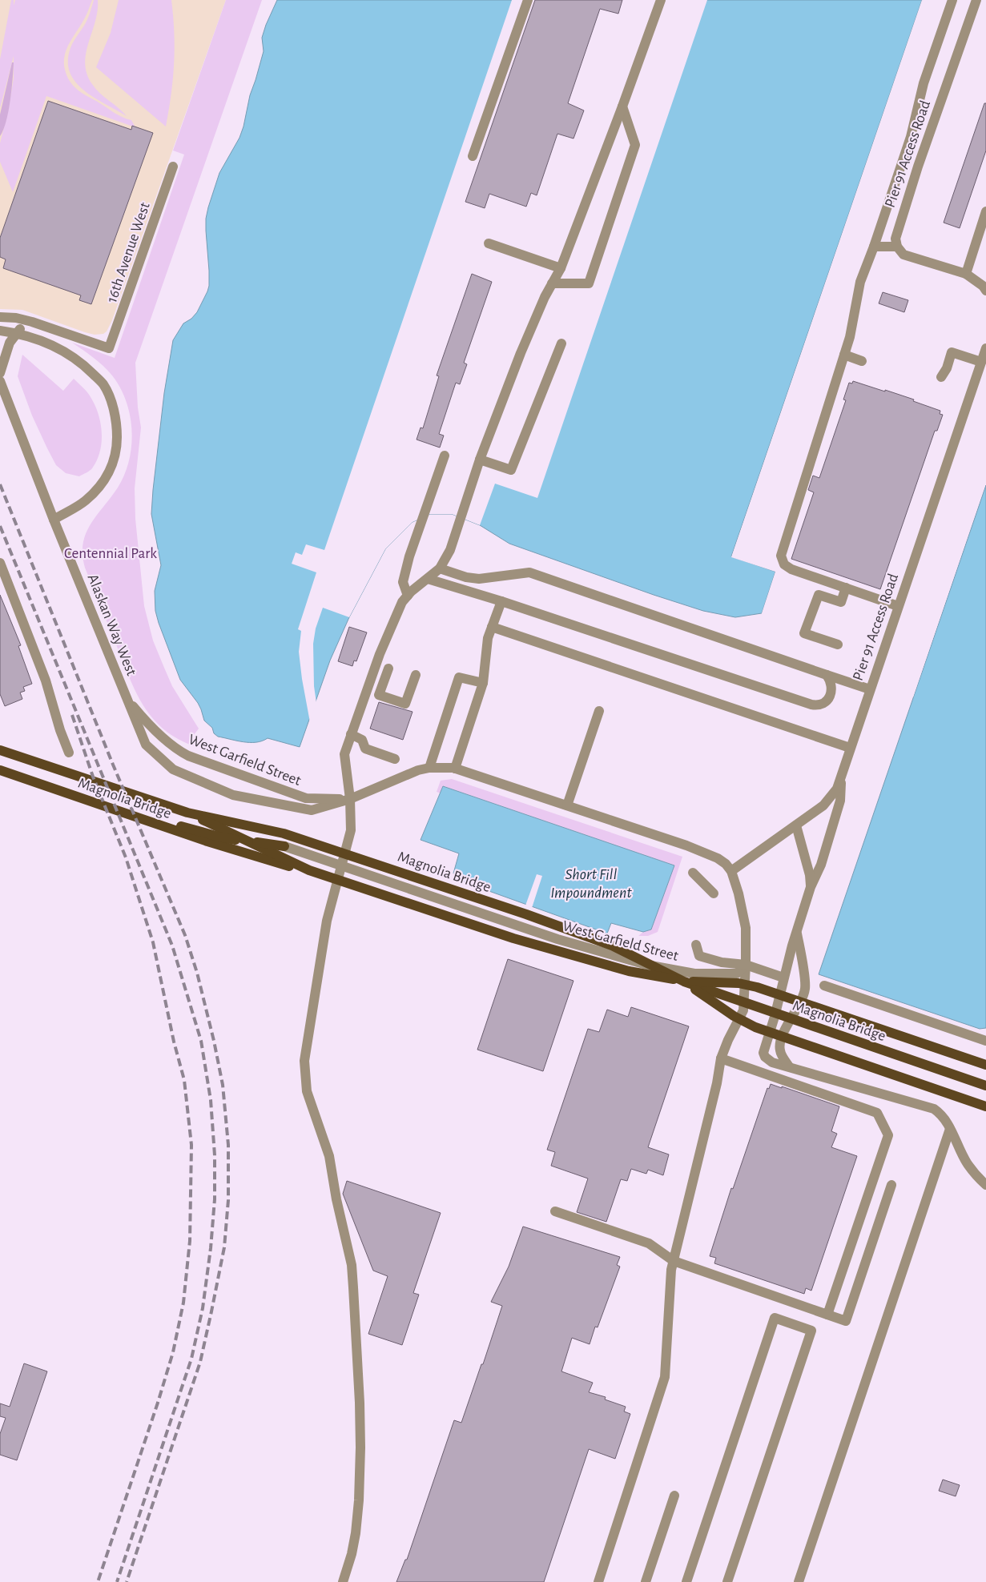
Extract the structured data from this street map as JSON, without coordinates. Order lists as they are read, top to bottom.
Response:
{
  "streets": {
    "main road": ["Magnolia Bridge"],
    "street": [
      "Pier 91 Access Road",
      "16th Avenue West",
      "Alaskan Way West",
      "West Garfield Street"
    ]
  },
  "crossings": [
    ["Pier 91 Access Road", "West Garfield Street"],
    ["Alaskan Way West", "West Garfield Street"]
  ],
  "water": ["Short Fill Impoundment"],
  "parks": ["Centennial Park"]
}
